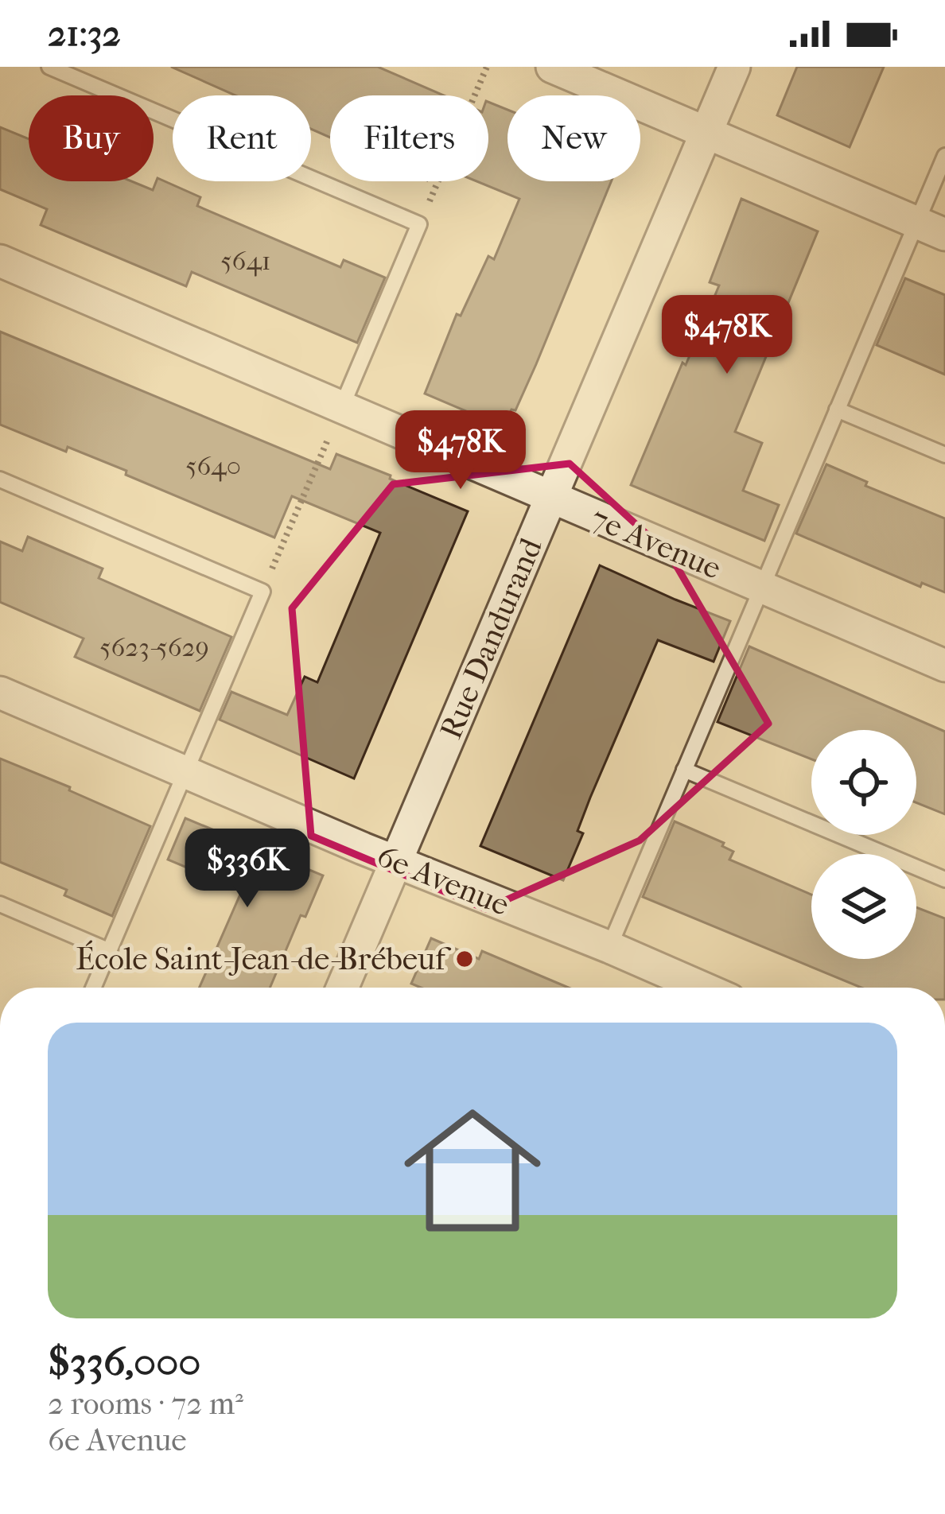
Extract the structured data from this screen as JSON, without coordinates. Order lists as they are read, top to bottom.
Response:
{
  "streets": {
    "street": ["7e Avenue", "Rue Dandurand", "6e Avenue"]
  },
  "crossings": [
    ["7e Avenue", "Rue Dandurand"],
    ["Rue Dandurand", "6e Avenue"]
  ],
  "places": ["École Saint-Jean-de-Brébeuf"],
  "house_numbers": ["5641", "5640", "5623-5629"],
  "page": {
    "status": "21:32",
    "chip": [
      "Buy",
      "Rent",
      "Filters",
      "New"
    ],
    "price": ["$478K", "$478K", "$336K"],
    "list": [
      {
        "name": "$336,000",
        "note": "2 rooms · 72 m² · 6e Avenue"
      }
    ]
  }
}
